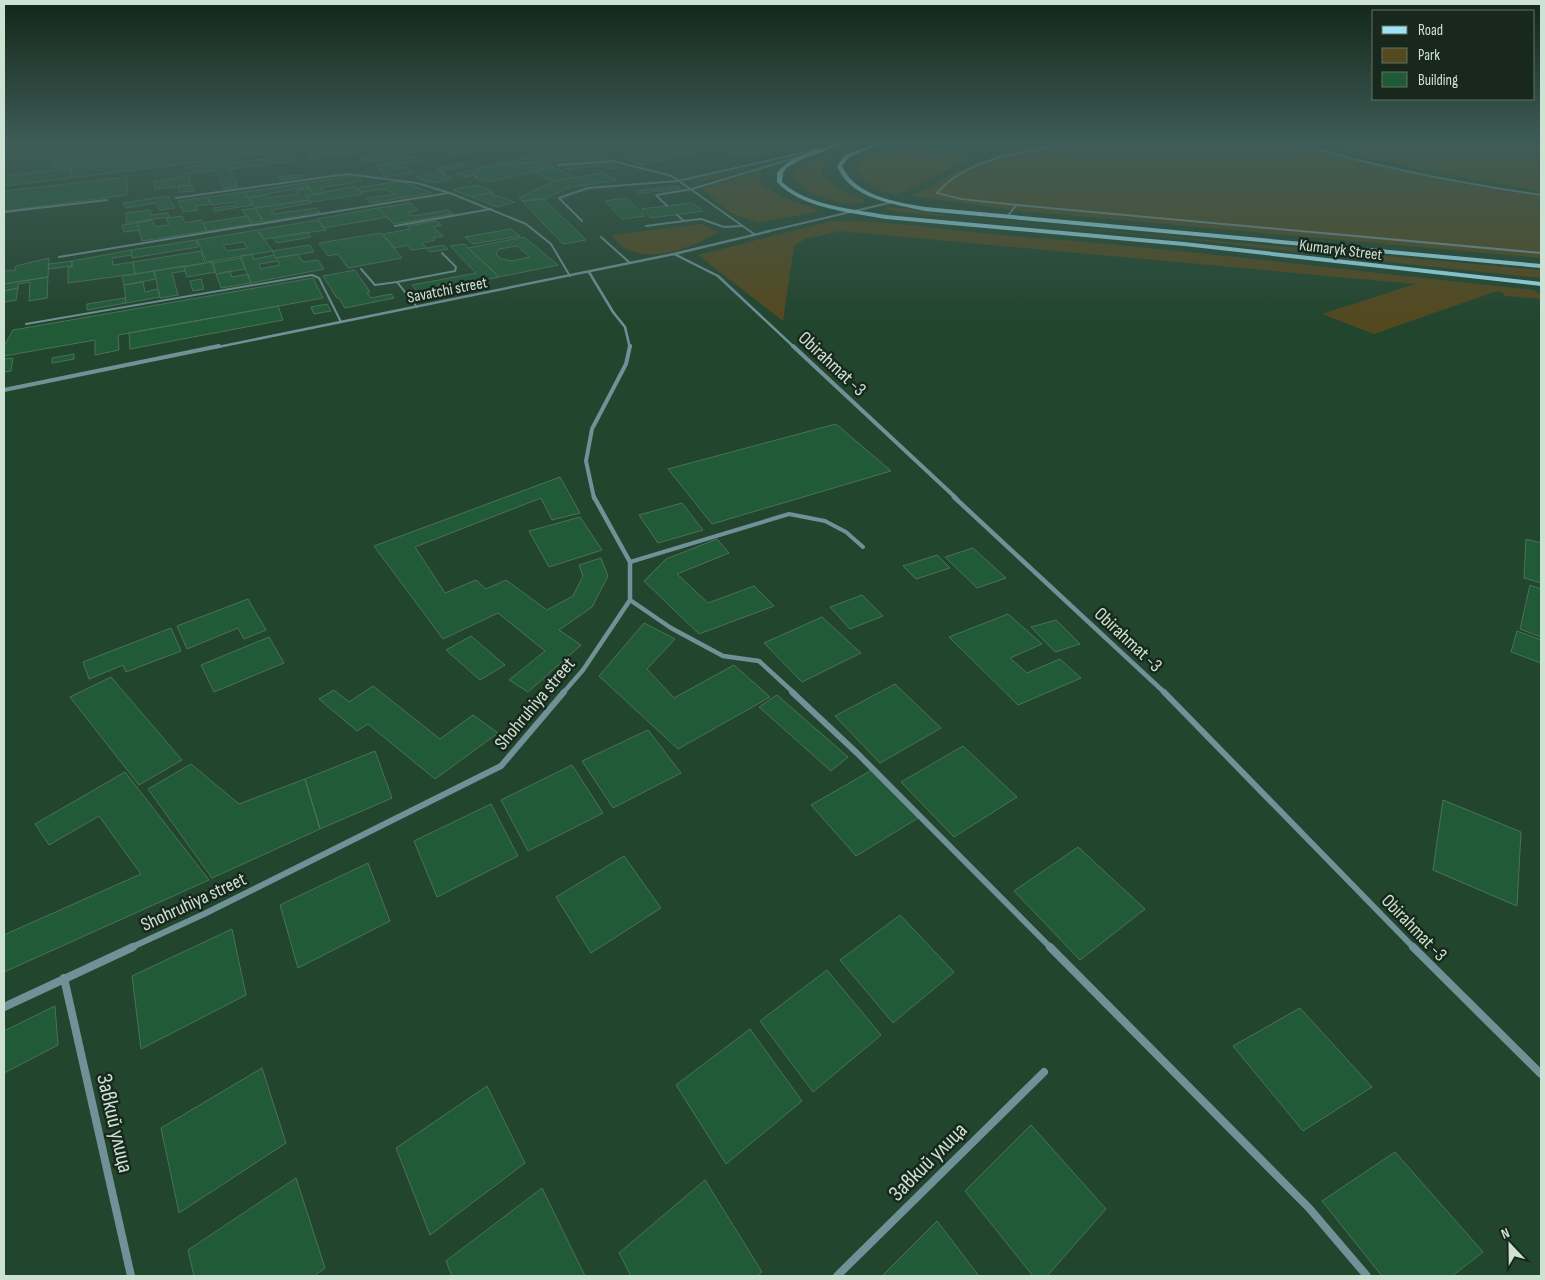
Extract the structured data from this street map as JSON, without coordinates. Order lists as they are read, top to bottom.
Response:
{
  "streets": {
    "main road": ["Kumaryk Street"],
    "street": [
      "Savatchi street",
      "Obirahmat -3",
      "Shohruhiya street",
      "Завкий улица"
    ]
  },
  "crossings": [
    ["Kumaryk Street", "Savatchi street"],
    ["Savatchi street", "Obirahmat -3"],
    ["Shohruhiya street", "Завкий улица"]
  ],
  "legend": ["Road", "Park", "Building"],
  "north": "top"
}
